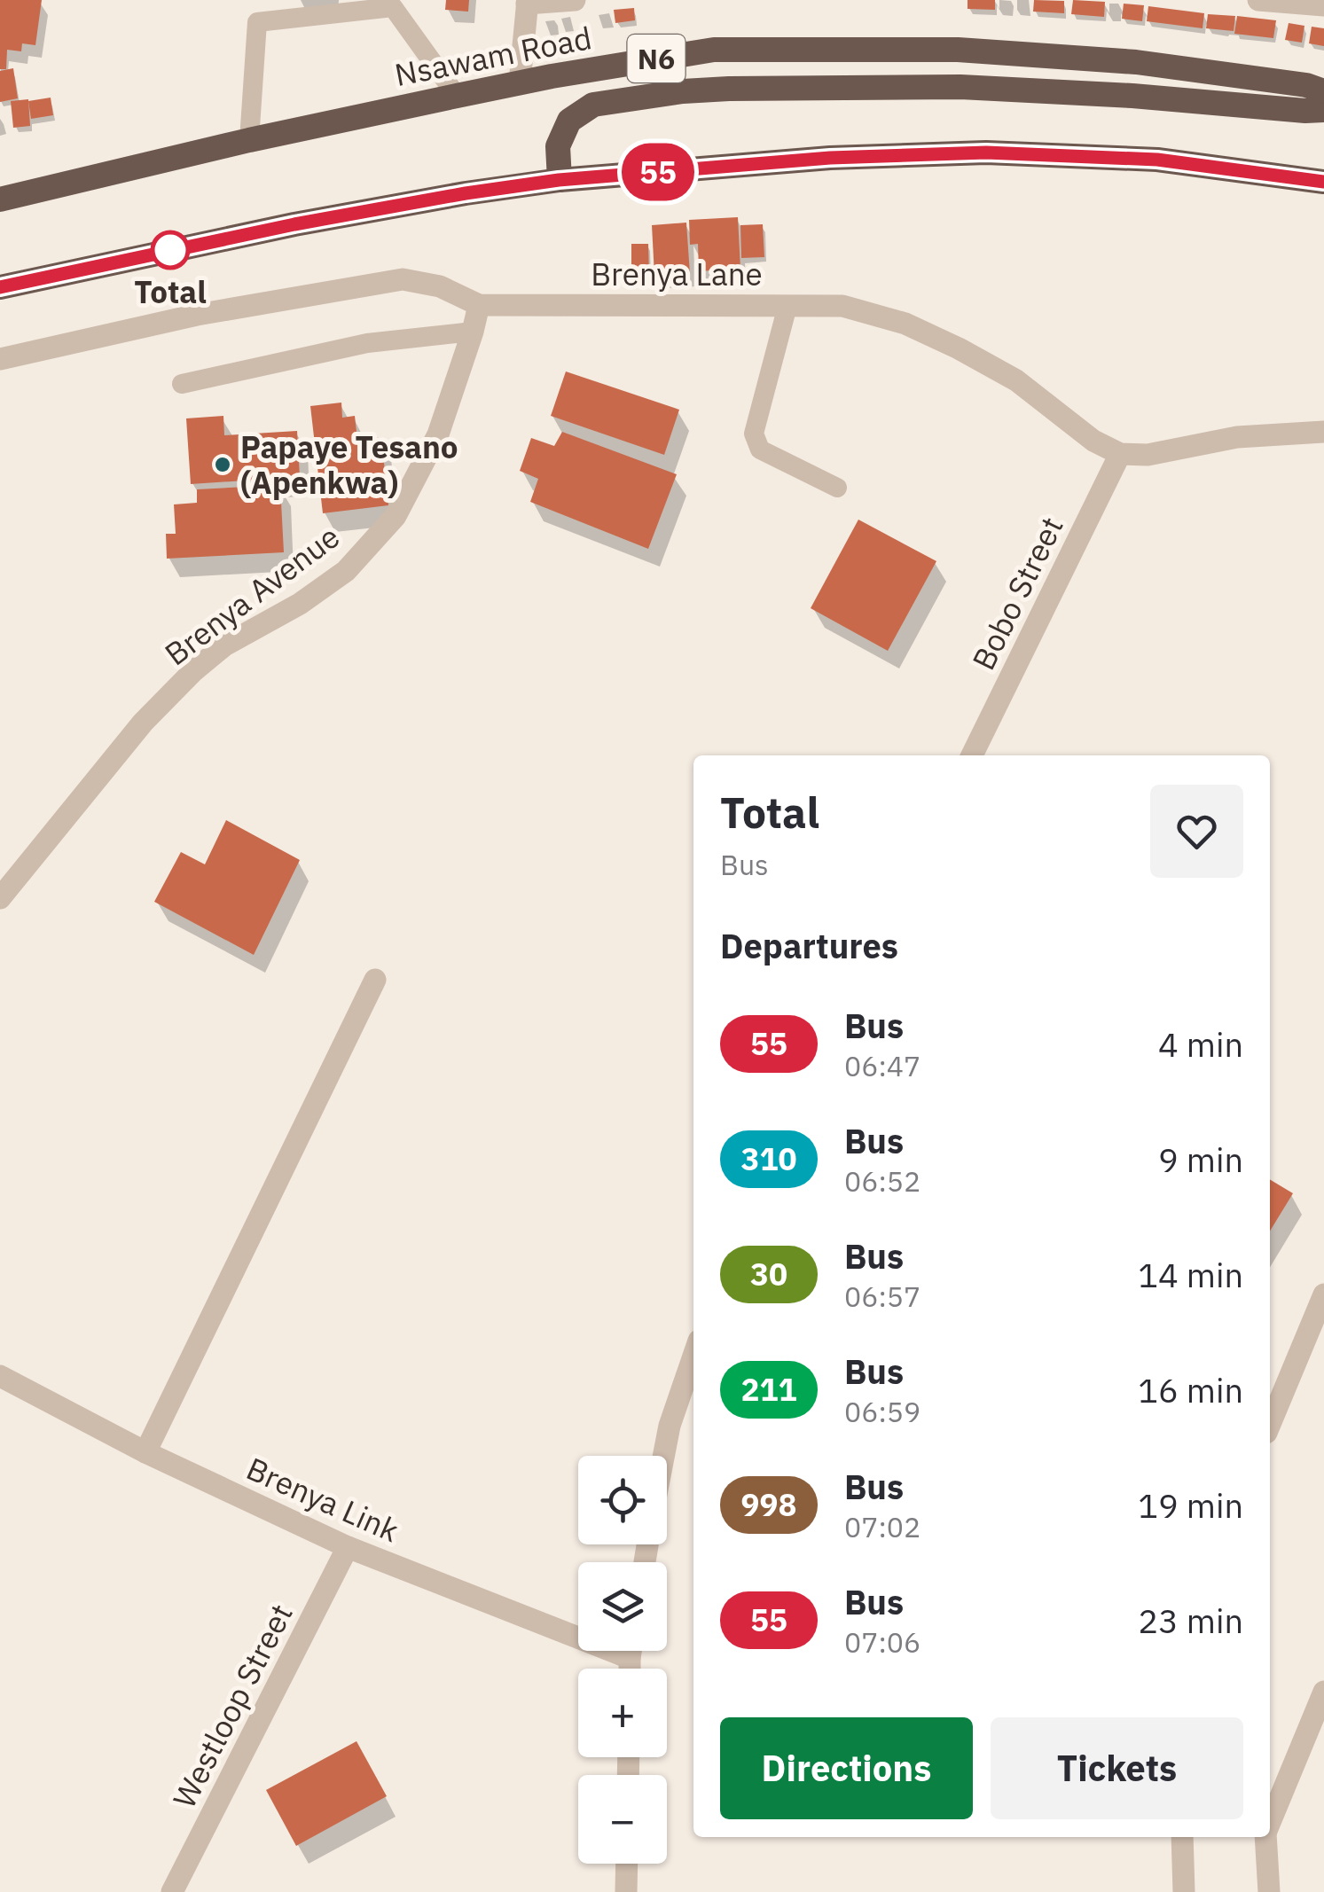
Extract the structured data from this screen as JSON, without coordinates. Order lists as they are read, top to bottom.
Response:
{
  "streets": {
    "highway": ["Nsawam Road", "N6"],
    "street": [
      "Brenya Lane",
      "Bobo Street",
      "Brenya Avenue",
      "Brenya Link",
      "Westloop Street"
    ]
  },
  "crossings": [
    ["Brenya Lane", "Bobo Street"],
    ["Brenya Lane", "Brenya Avenue"],
    ["Brenya Link", "Westloop Street"]
  ],
  "places": ["Total", "Papaye Tesano (Apenkwa)"],
  "lines": ["bus line 55"],
  "page": {
    "on_map": "55",
    "heading": [
      ["Total", "Bus"],
      "Departures"
    ],
    "list": [
      {
        "mark": "55",
        "name": "Bus",
        "note": "06:47",
        "value": "4 min"
      },
      {
        "mark": "310",
        "name": "Bus",
        "note": "06:52",
        "value": "9 min"
      },
      {
        "mark": "30",
        "name": "Bus",
        "note": "06:57",
        "value": "14 min"
      },
      {
        "mark": "211",
        "name": "Bus",
        "note": "06:59",
        "value": "16 min"
      },
      {
        "mark": "998",
        "name": "Bus",
        "note": "07:02",
        "value": "19 min"
      },
      {
        "mark": "55",
        "name": "Bus",
        "note": "07:06",
        "value": "23 min"
      }
    ],
    "map_buttons": ["+", "−"],
    "buttons": ["Directions", "Tickets"]
  }
}
